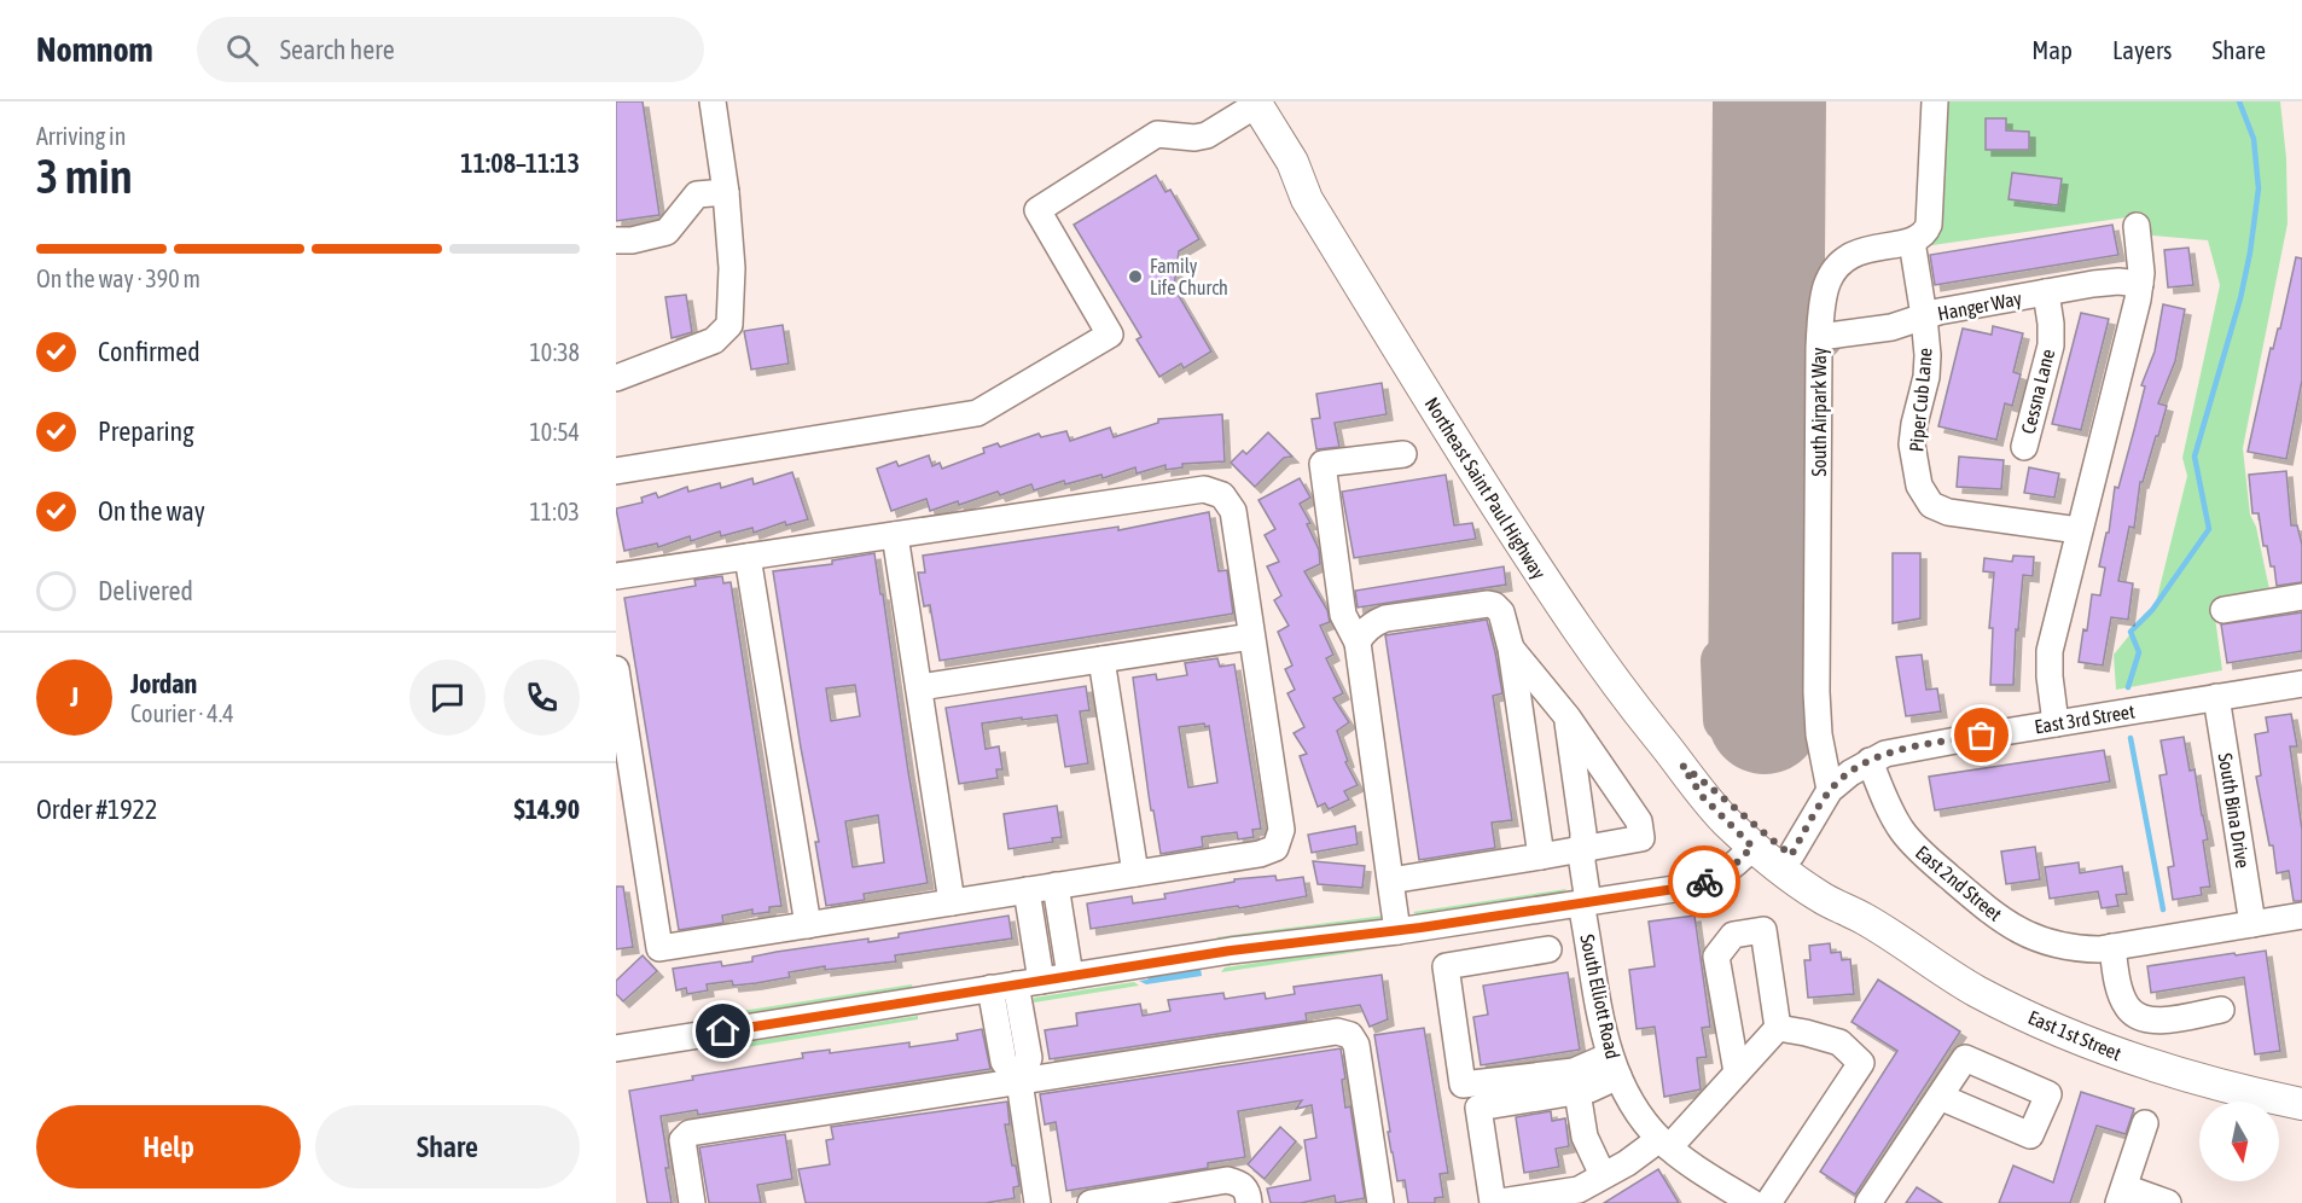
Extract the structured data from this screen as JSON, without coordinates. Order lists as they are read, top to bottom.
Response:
{
  "streets": {
    "main road": ["Northeast Saint Paul Highway", "East 1st Street"],
    "street": [
      "Hanger Way",
      "Cessna Lane",
      "Piper Cub Lane",
      "South Airpark Way",
      "East 3rd Street",
      "South Bina Drive",
      "East 2nd Street",
      "South Elliott Road"
    ]
  },
  "crossings": [
    ["Hanger Way", "Cessna Lane"],
    ["Hanger Way", "Piper Cub Lane"],
    ["Hanger Way", "South Airpark Way"],
    ["Piper Cub Lane", "South Airpark Way"],
    ["Northeast Saint Paul Highway", "East 1st Street"],
    ["East 3rd Street", "South Bina Drive"],
    ["East 3rd Street", "East 2nd Street"],
    ["South Bina Drive", "East 2nd Street"]
  ],
  "places": ["Family Life Church"],
  "north": "bottom",
  "page": {
    "header": "Nomnom",
    "search": "Search here",
    "nav": ["Map", "Layers", "Share"],
    "heading": ["3 min", "Arriving in", "11:08–11:13"],
    "panel": [
      "Jordan",
      "Courier · 4.4",
      "Order #1922",
      "$14.90"
    ],
    "bar": "On the way · 390 m",
    "list": [
      ["Confirmed", "10:38"],
      ["Preparing", "10:54"],
      ["On the way", "11:03"],
      "Delivered"
    ],
    "round": "J",
    "buttons": ["Help", "Share"]
  }
}
